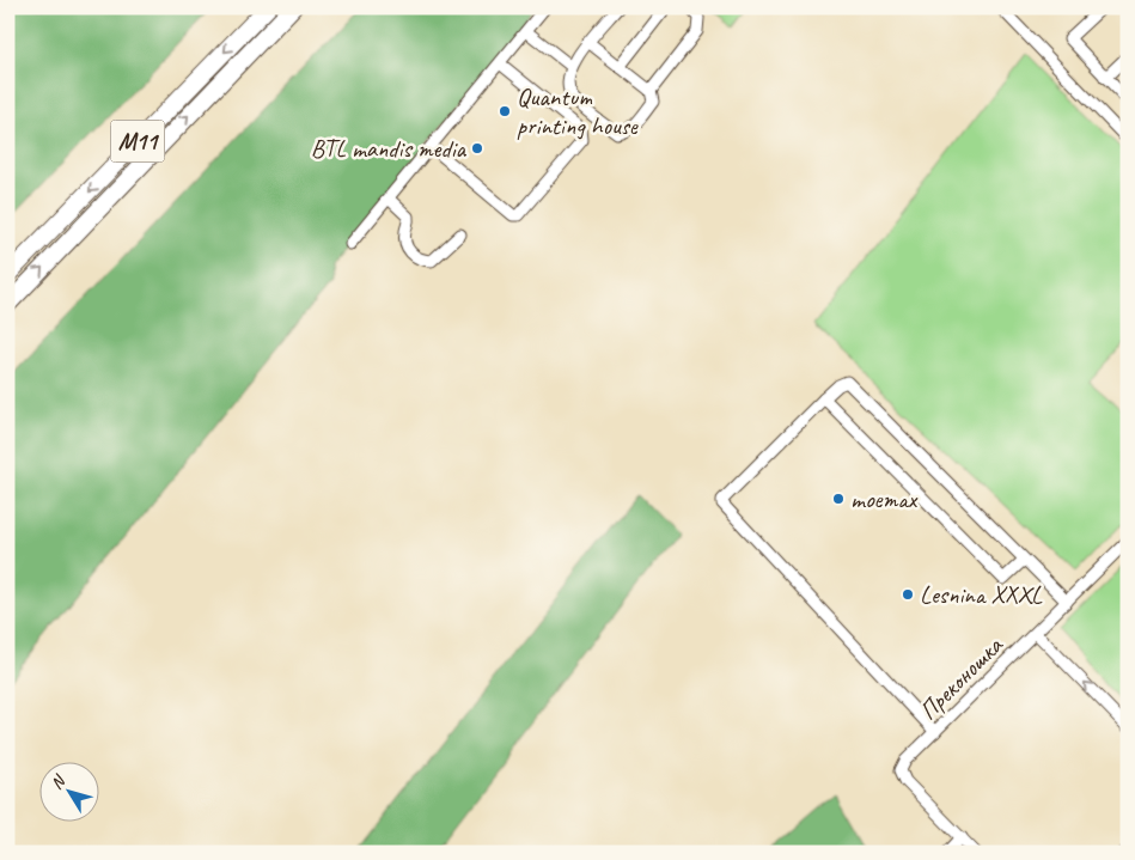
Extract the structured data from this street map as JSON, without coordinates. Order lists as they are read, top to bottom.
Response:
{
  "streets": {
    "highway": ["M11"],
    "street": ["Преконошка"]
  },
  "places": [
    "Quantum printing house",
    "BTL mandis media",
    "moemax",
    "Lesnina XXXL"
  ],
  "north": "top left"
}
